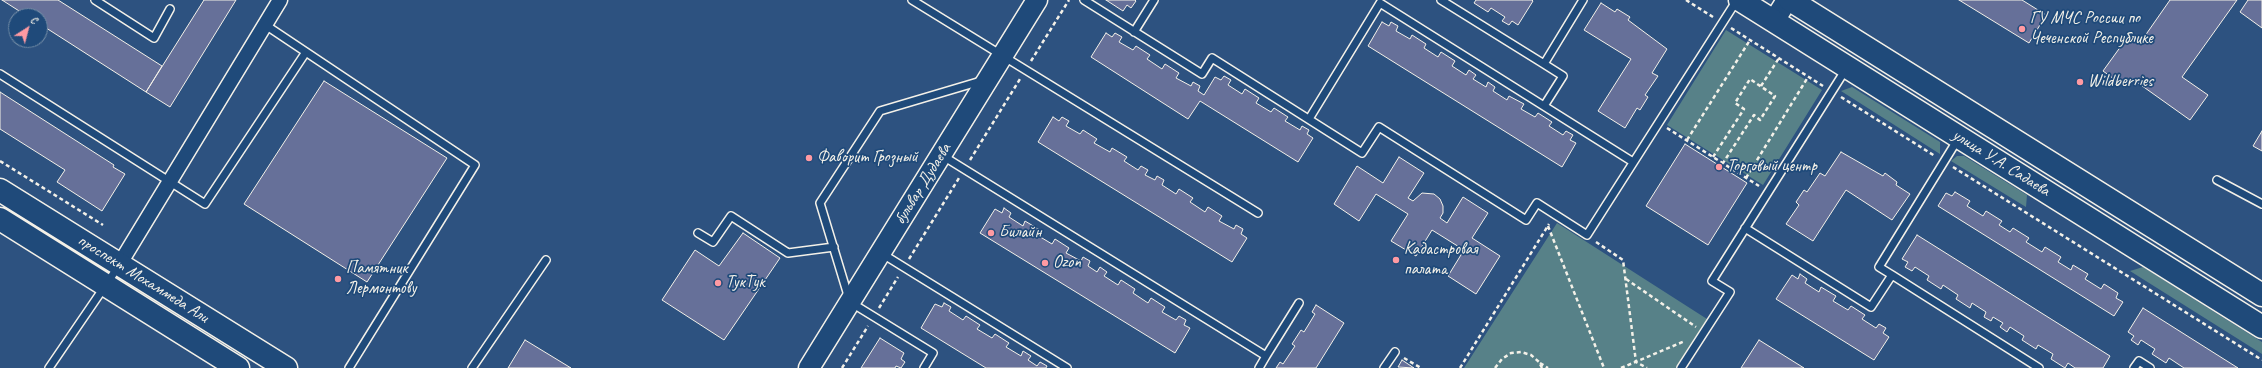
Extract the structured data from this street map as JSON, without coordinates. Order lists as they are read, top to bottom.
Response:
{
  "streets": {
    "main road": ["улица У.А. Садаева", "бульвар Дудаева", "проспект Мохаммеда Али"]
  },
  "places": [
    "ГУ МЧС России по Чеченской Республике",
    "Wildberries",
    "Фаворит Грозный",
    "Торговый центр",
    "Билайн",
    "Кадастровая палата",
    "Ozon",
    "Памятник Лермонтову",
    "ТукТук"
  ],
  "north": "top right"
}
